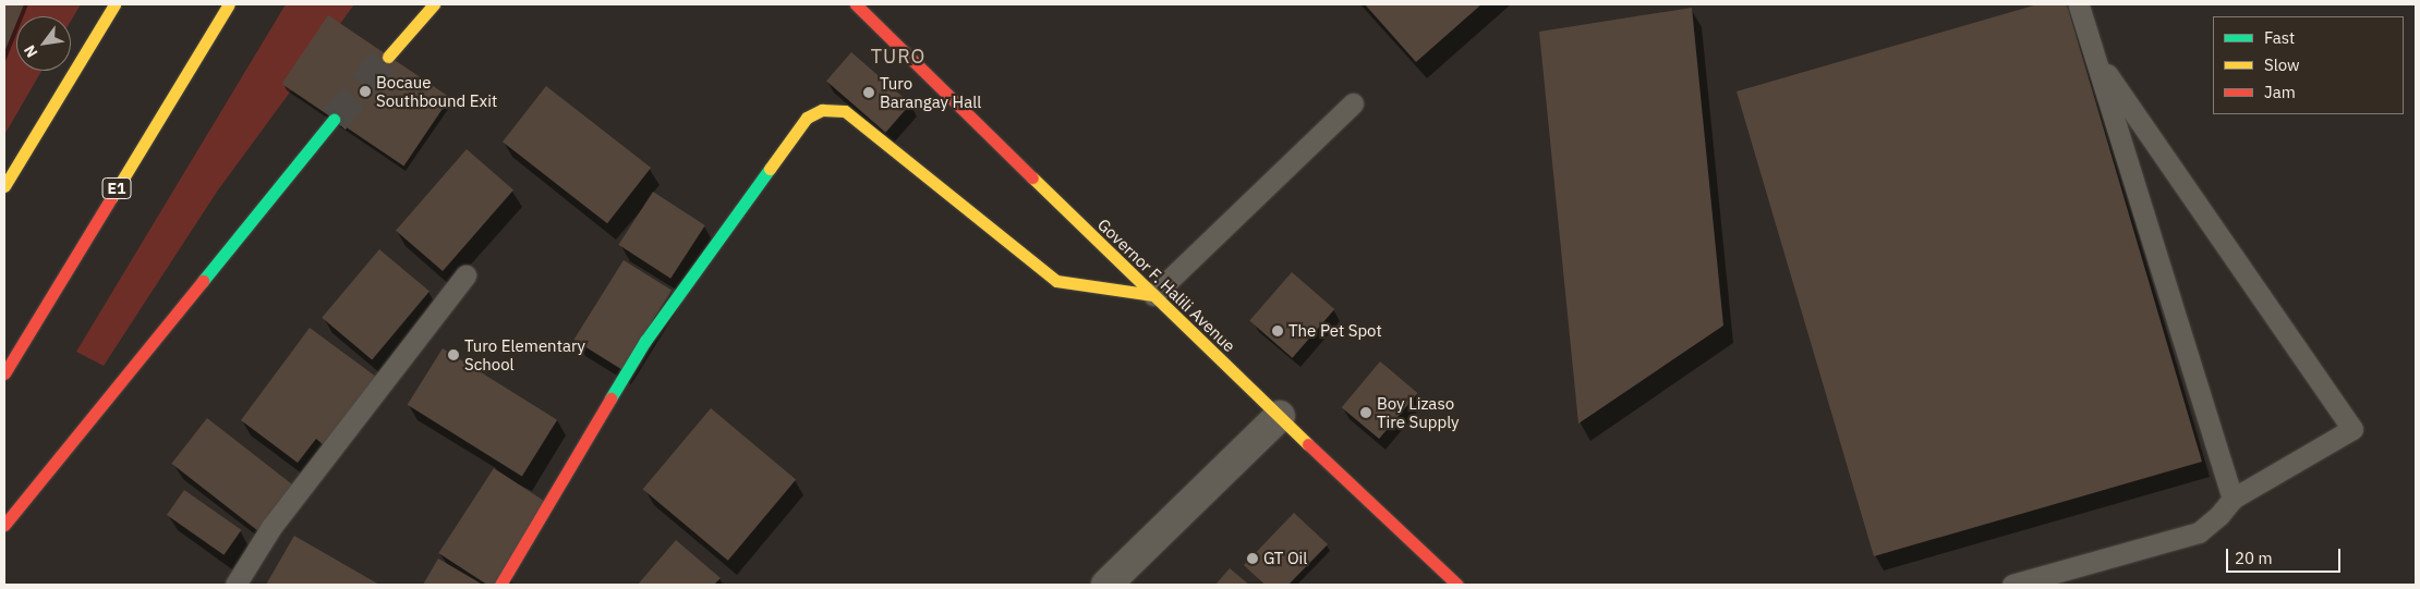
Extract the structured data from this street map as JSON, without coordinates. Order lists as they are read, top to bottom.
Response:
{
  "streets": {
    "main road": ["E1", "Governor F. Halili Avenue"]
  },
  "districts": ["TURO"],
  "places": [
    "Bocaue Southbound Exit",
    "Turo Barangay Hall",
    "The Pet Spot",
    "Turo Elementary School",
    "Boy Lizaso Tire Supply",
    "GT Oil"
  ],
  "legend": ["Fast", "Slow", "Jam"],
  "scale_bar": "20 m",
  "north": "bottom left"
}
